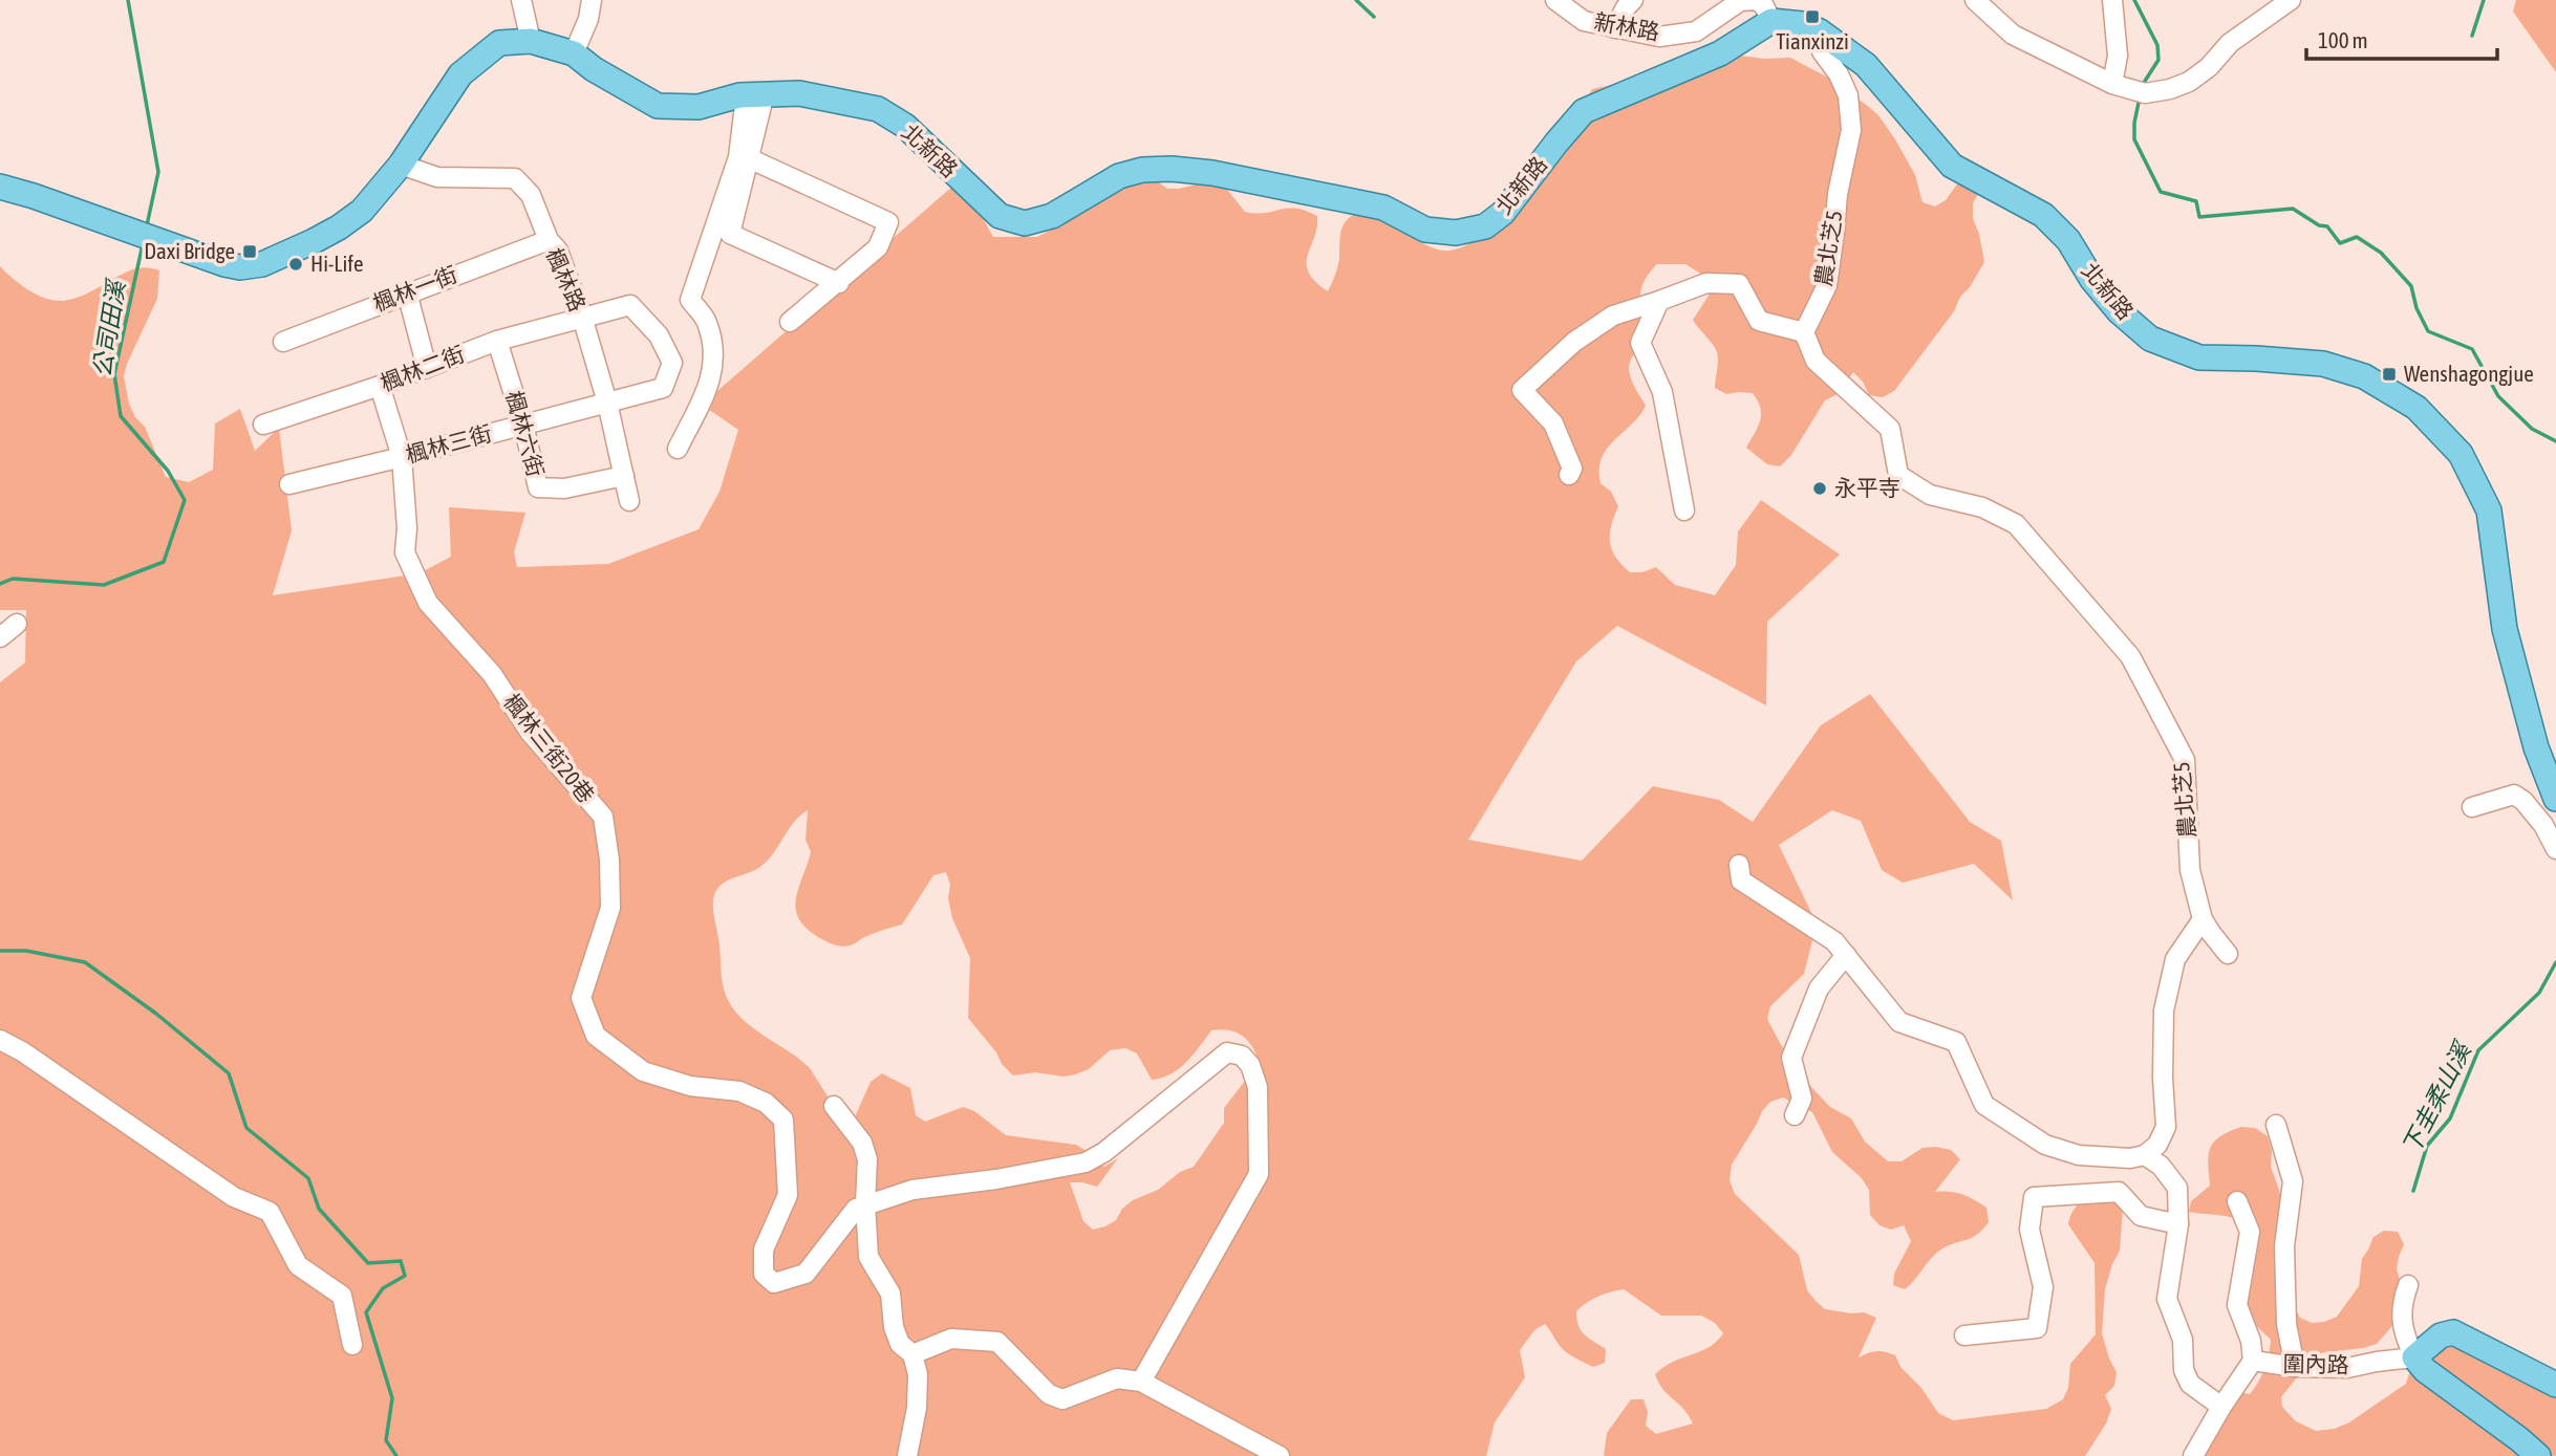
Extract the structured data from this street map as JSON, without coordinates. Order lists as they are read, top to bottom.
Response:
{
  "streets": {
    "main road": ["北新路"],
    "street": [
      "新林路",
      "農北芝5",
      "楓林路",
      "楓林一街",
      "楓林二街",
      "楓林六街",
      "楓林三街",
      "楓林三街20巷",
      "圍內路"
    ]
  },
  "crossings": [
    ["新林路", "北新路"],
    ["北新路", "農北芝5"],
    ["北新路", "楓林路"],
    ["楓林路", "楓林一街"],
    ["楓林路", "楓林二街"],
    ["楓林路", "楓林六街"],
    ["楓林路", "楓林三街"],
    ["楓林二街", "楓林六街"],
    ["楓林二街", "楓林三街"],
    ["楓林六街", "楓林三街"],
    ["楓林三街", "楓林三街20巷"]
  ],
  "water": ["公司田溪", "下圭柔山溪"],
  "places": {
    "transit": ["Tianxinzi", "Daxi Bridge", "Wenshagongjue"],
    "other": ["Hi-Life", "永平寺"]
  },
  "scale_bar": "100 m"
}
